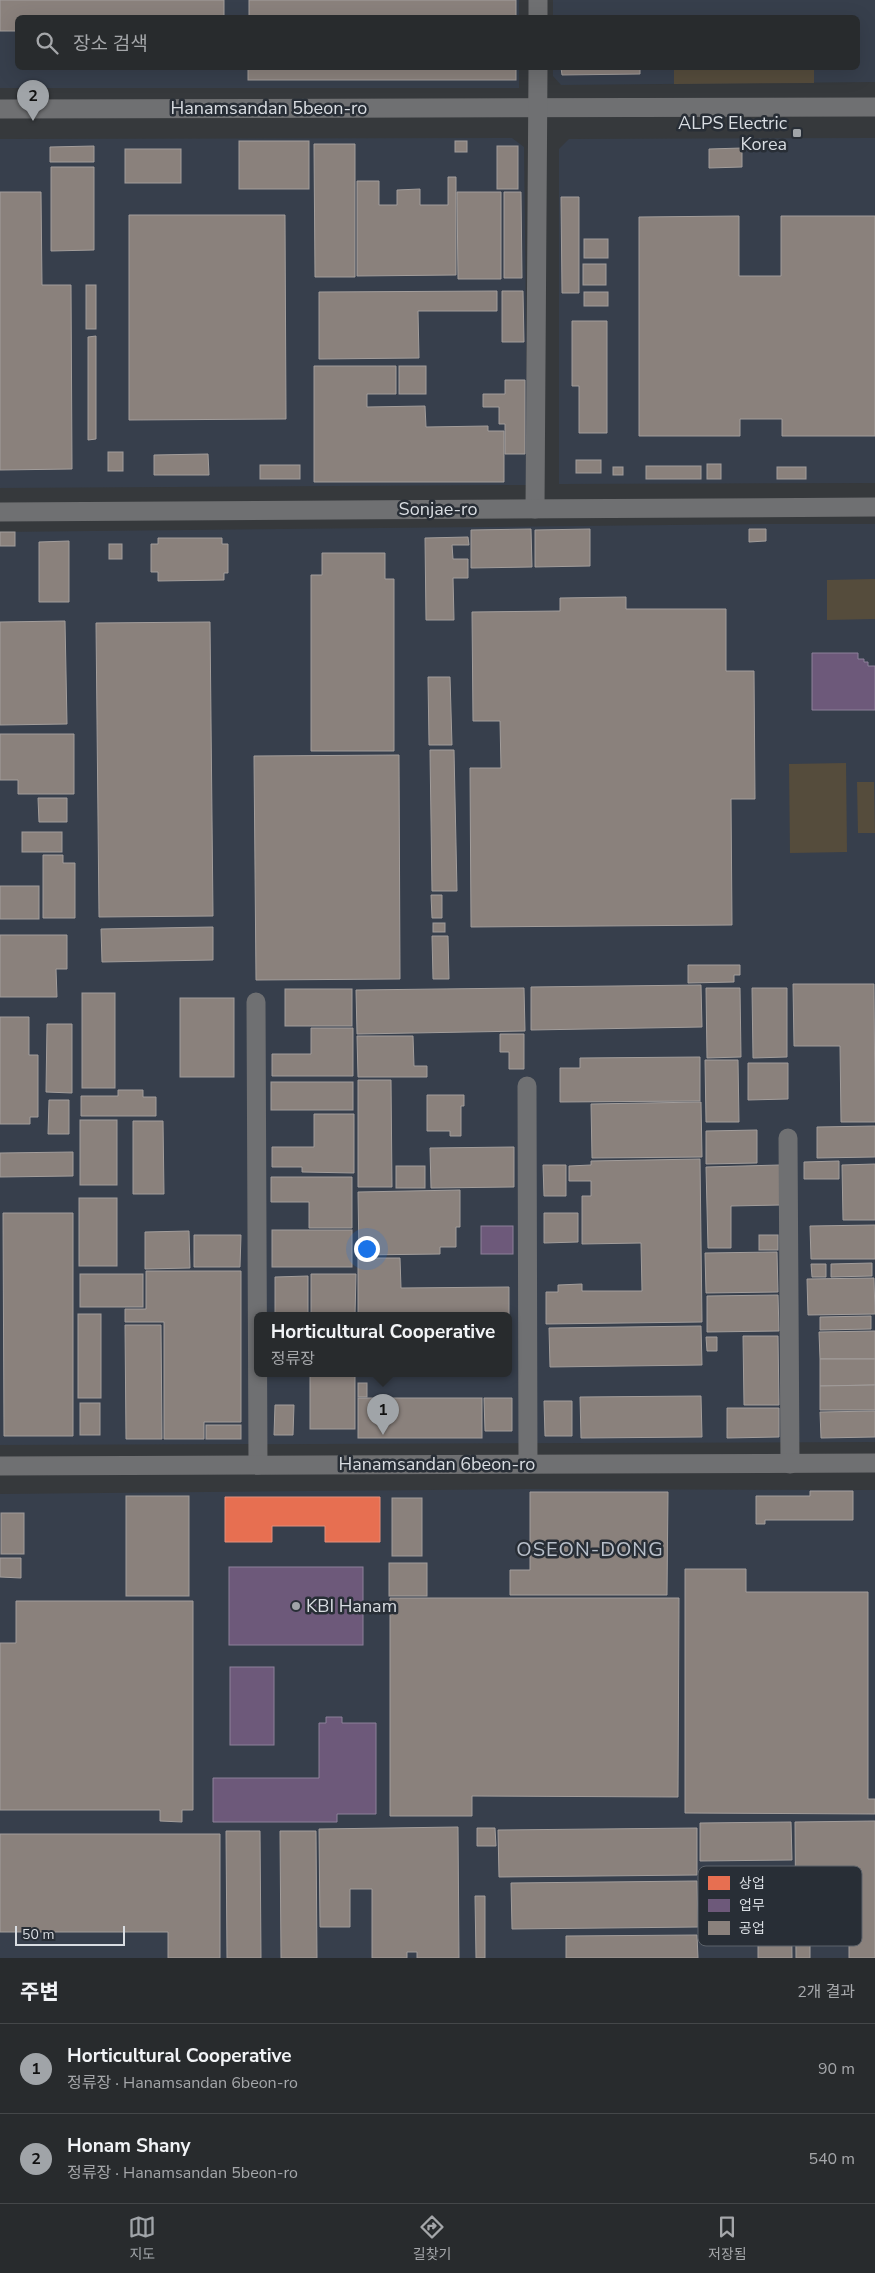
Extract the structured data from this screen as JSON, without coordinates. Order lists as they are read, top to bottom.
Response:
{
  "streets": {
    "street": ["Hanamsandan 5beon-ro", "Sonjae-ro", "Hanamsandan 6beon-ro"]
  },
  "districts": ["OSEON-DONG"],
  "places": {
    "transit": ["ALPS Electric Korea"],
    "other": ["KBI Hanam"]
  },
  "legend": ["상업", "업무", "공업"],
  "scale_bar": "50 m",
  "page": {
    "search": "장소 검색",
    "pins": ["2", "1"],
    "popup": ["Horticultural Cooperative", "정류장"],
    "scale": "50 m",
    "heading": ["주변", "2개 결과"],
    "list": [
      {
        "mark": "1",
        "name": "Horticultural Cooperative",
        "note": "정류장 · Hanamsandan 6beon-ro",
        "value": "90 m"
      },
      {
        "mark": "2",
        "name": "Honam Shany",
        "note": "정류장 · Hanamsandan 5beon-ro",
        "value": "540 m"
      }
    ],
    "nav": ["지도", "길찾기", "저장됨"]
  }
}
